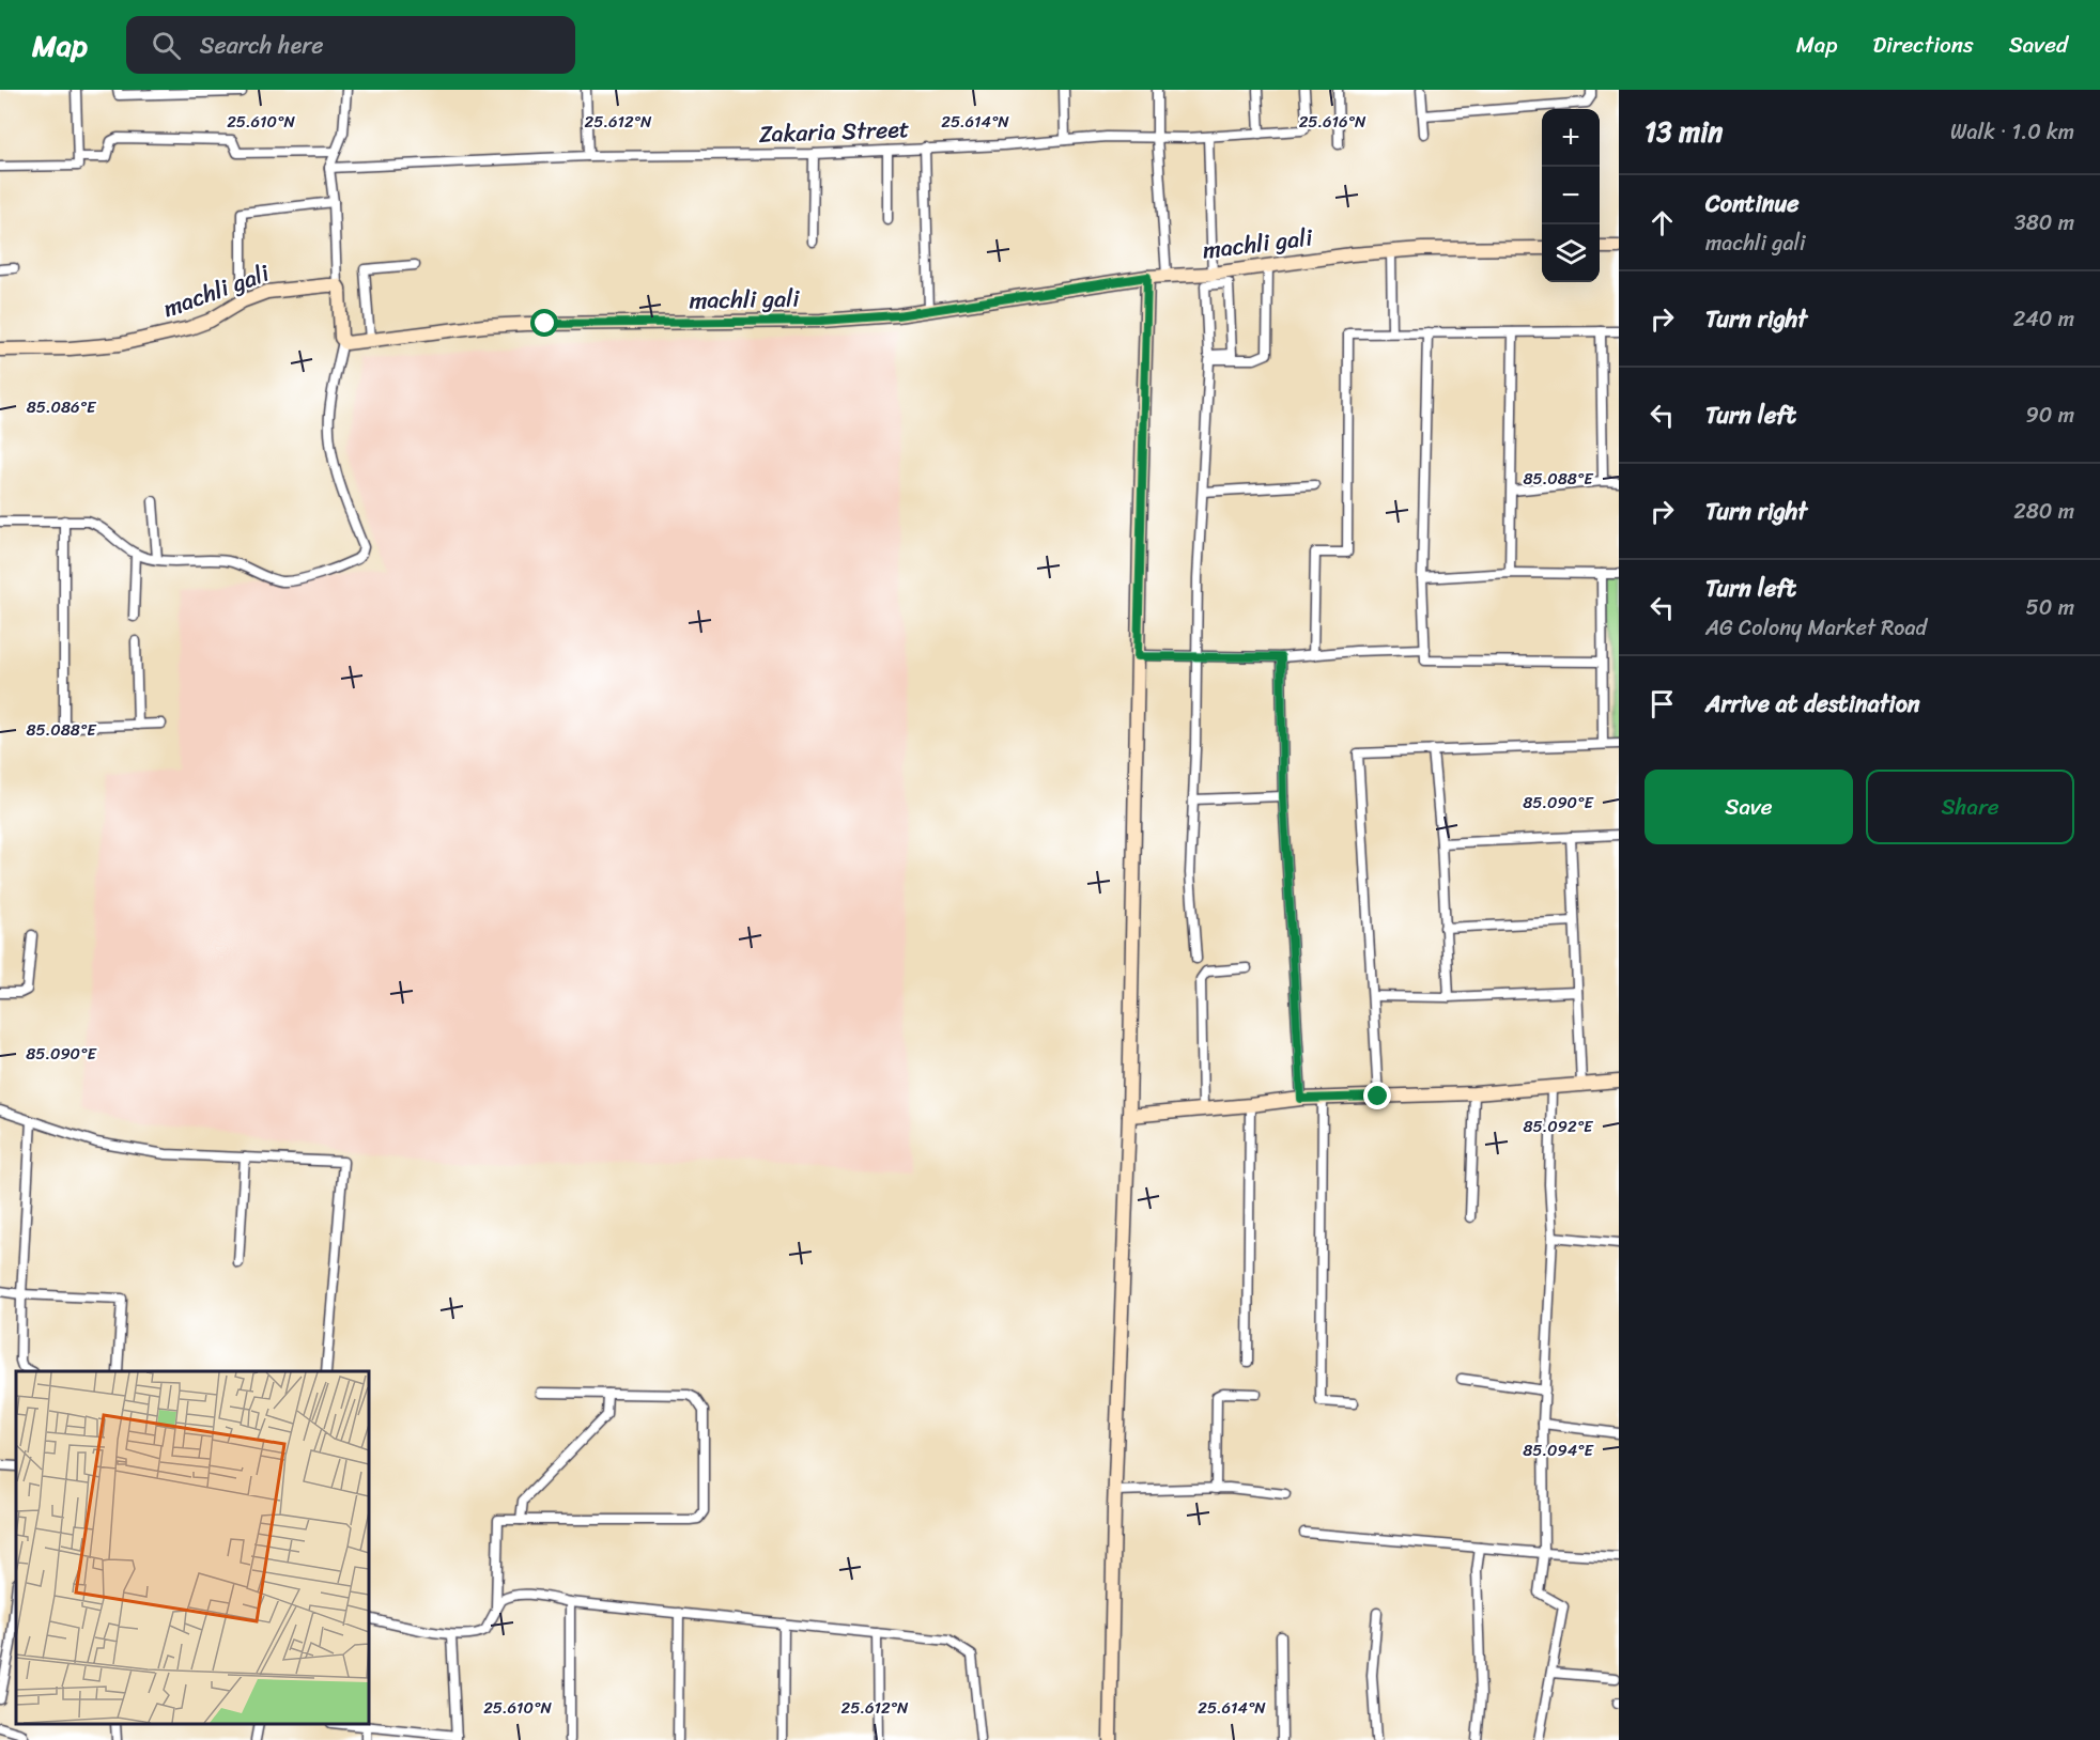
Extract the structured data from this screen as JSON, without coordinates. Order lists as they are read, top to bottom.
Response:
{
  "streets": {
    "street": ["Zakaria Street", "machli gali"]
  },
  "page": {
    "header": "Map",
    "search": "Search here",
    "nav": ["Map", "Directions", "Saved"],
    "heading": ["13 min", "Walk · 1.0 km"],
    "map_buttons": ["+", "−"],
    "list": [
      ["Continue", "machli gali", "380 m"],
      ["Turn right", "240 m"],
      ["Turn left", "90 m"],
      ["Turn right", "280 m"],
      ["Turn left", "AG Colony Market Road", "50 m"],
      "Arrive at destination"
    ],
    "buttons": ["Save", "Share"]
  },
  "coordinates": [
    "25.610°N",
    "25.612°N",
    "25.614°N",
    "25.616°N",
    "85.086°E",
    "85.088°E",
    "85.090°E",
    "85.092°E",
    "85.094°E"
  ]
}
